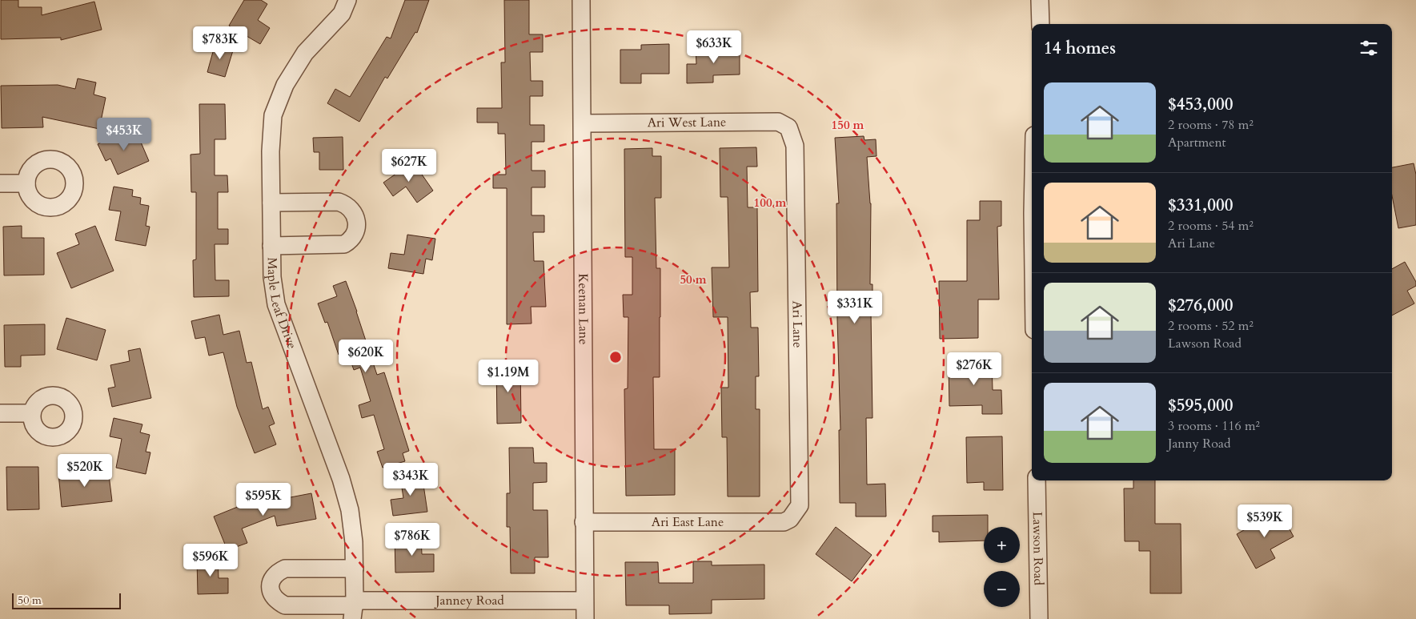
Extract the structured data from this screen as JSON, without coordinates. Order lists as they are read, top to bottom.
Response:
{
  "streets": {
    "street": [
      "Ari West Lane",
      "Maple Leaf Drive",
      "Keenan Lane",
      "Ari Lane",
      "Ari East Lane",
      "Lawson Road",
      "Janney Road"
    ]
  },
  "crossings": [
    ["Ari West Lane", "Keenan Lane"],
    ["Ari West Lane", "Ari Lane"],
    ["Maple Leaf Drive", "Janney Road"],
    ["Keenan Lane", "Ari East Lane"],
    ["Keenan Lane", "Janney Road"],
    ["Ari Lane", "Ari East Lane"]
  ],
  "scale_bar": "50 m",
  "page": {
    "heading": "14 homes",
    "price": [
      "$783K",
      "$633K",
      "$453K",
      "$627K",
      "$331K",
      "$620K",
      "$276K",
      "$1.19M",
      "$520K",
      "$343K",
      "$595K",
      "$539K",
      "$786K",
      "$596K"
    ],
    "list": [
      {
        "name": "$453,000",
        "note": "2 rooms · 78 m² · Apartment"
      },
      {
        "name": "$331,000",
        "note": "2 rooms · 54 m² · Ari Lane"
      },
      {
        "name": "$276,000",
        "note": "2 rooms · 52 m² · Lawson Road"
      },
      {
        "name": "$595,000",
        "note": "3 rooms · 116 m² · Janny Road"
      }
    ],
    "map_buttons": ["+", "−"],
    "scale": "50 m"
  },
  "rings": ["150 m", "100 m", "50 m"]
}
